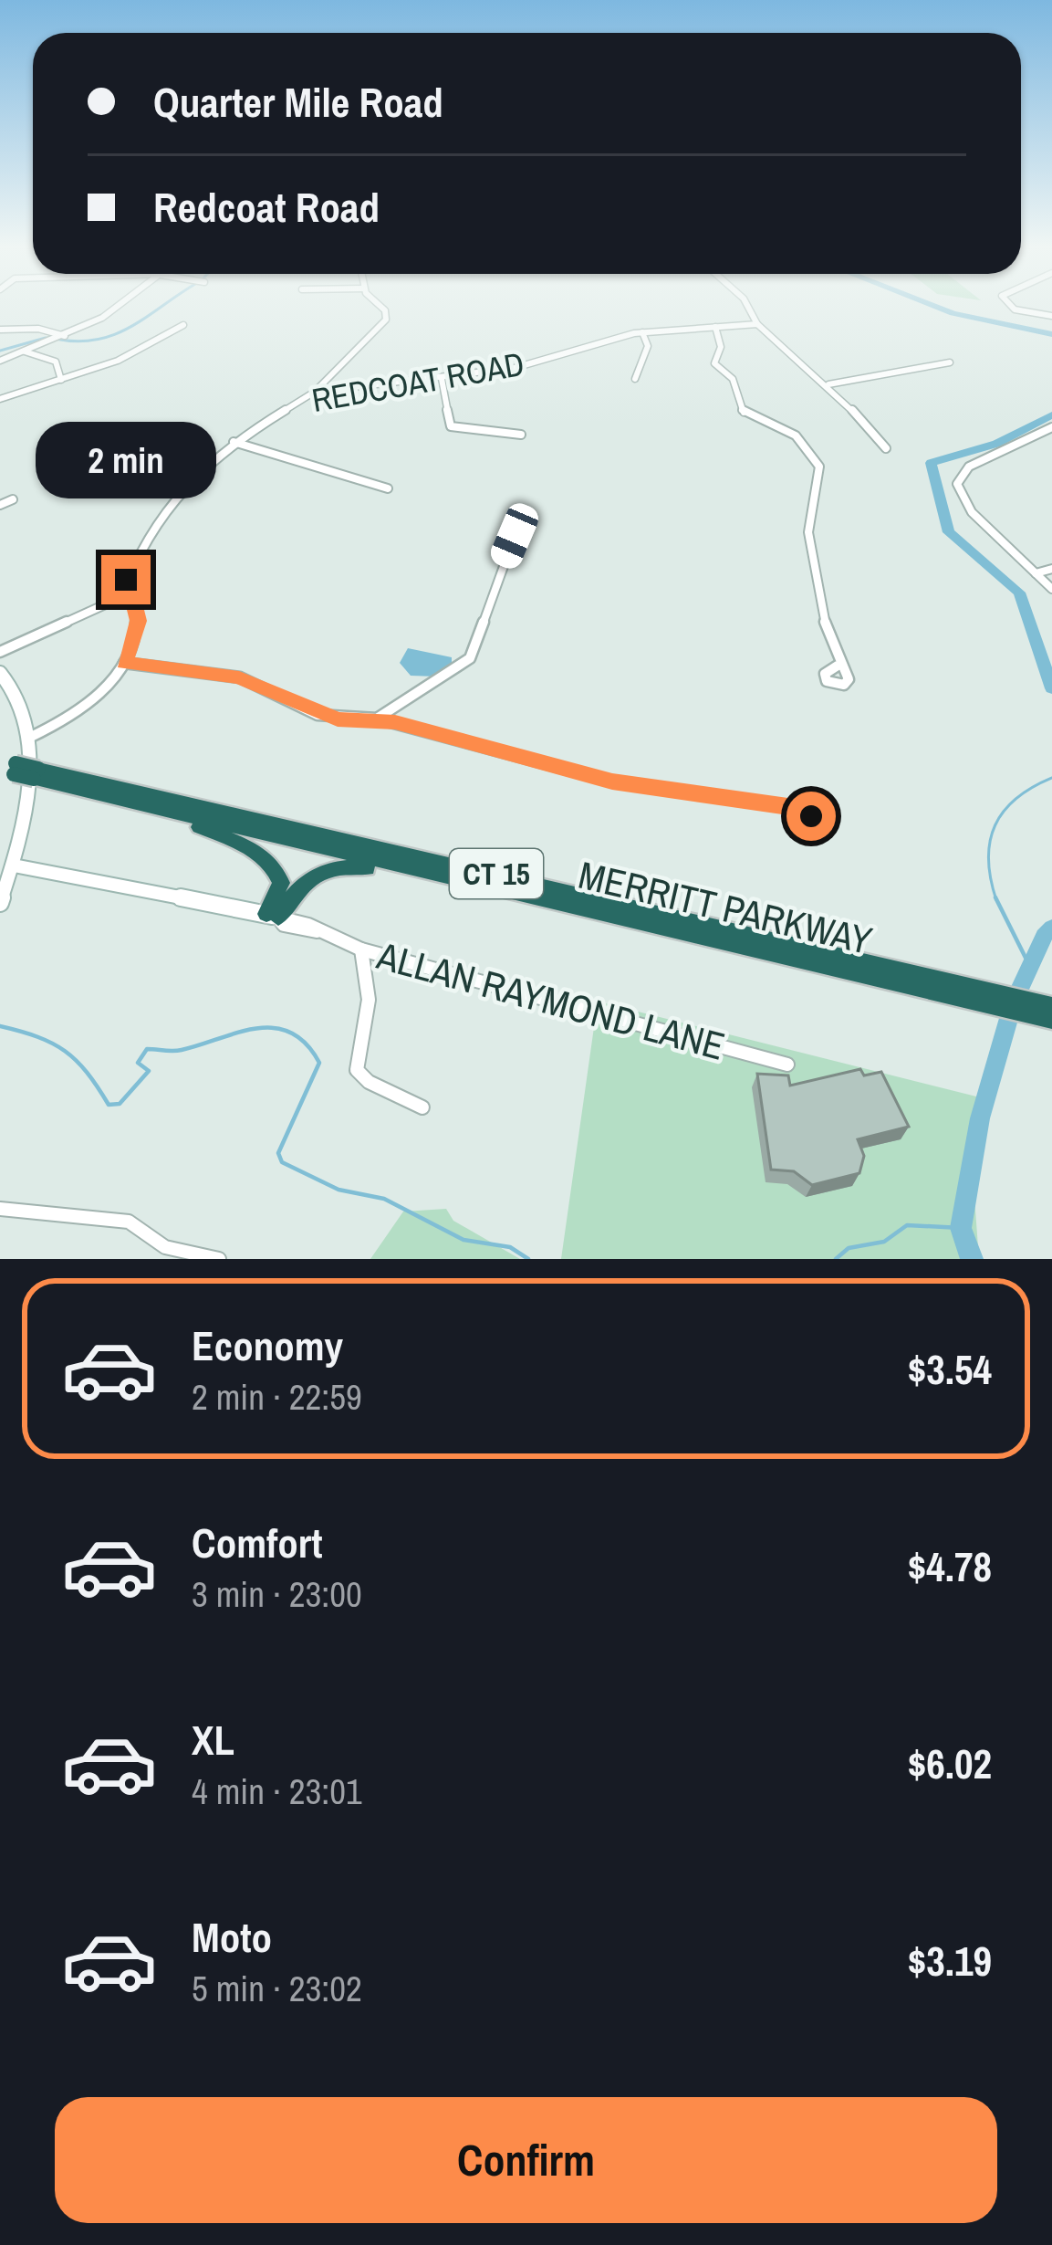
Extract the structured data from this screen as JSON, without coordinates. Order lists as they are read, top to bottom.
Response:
{
  "streets": {
    "highway": ["CT 15", "MERRITT PARKWAY"],
    "main road": ["ALLAN RAYMOND LANE"],
    "street": ["REDCOAT ROAD"]
  },
  "page": {
    "banner": ["Quarter Mile Road", "Redcoat Road"],
    "bubble": "2 min",
    "list": [
      {
        "name": "Economy",
        "note": "2 min · 22:59",
        "value": "$3.54"
      },
      {
        "name": "Comfort",
        "note": "3 min · 23:00",
        "value": "$4.78"
      },
      {
        "name": "XL",
        "note": "4 min · 23:01",
        "value": "$6.02"
      },
      {
        "name": "Moto",
        "note": "5 min · 23:02",
        "value": "$3.19"
      }
    ],
    "buttons": "Confirm"
  }
}
